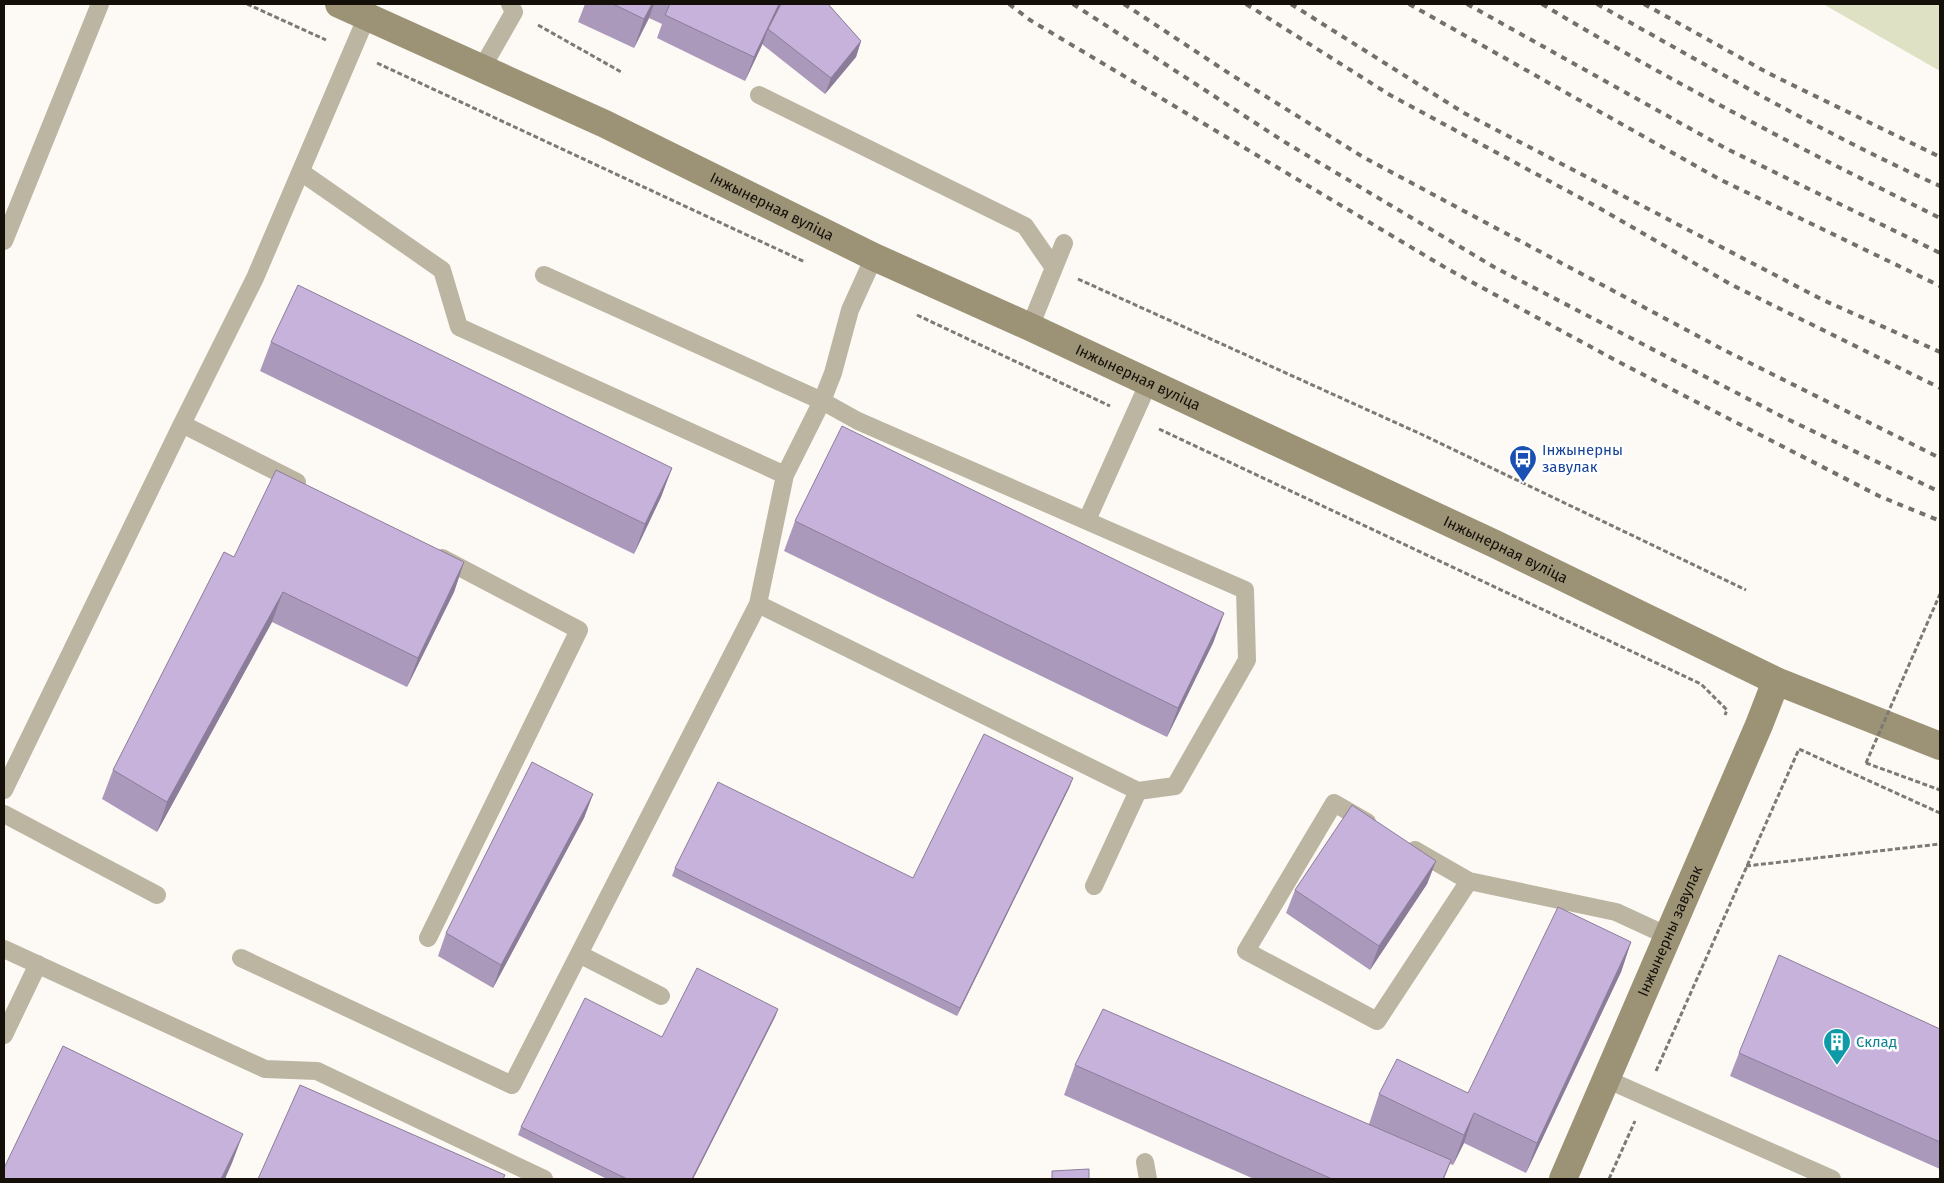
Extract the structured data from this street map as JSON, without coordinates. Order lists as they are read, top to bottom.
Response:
{
  "streets": {
    "street": ["Інжынерная вуліца", "Інжынерны завулак"]
  },
  "crossings": [
    ["Інжынерная вуліца", "Інжынерны завулак"]
  ],
  "places": {
    "bus stop": ["Інжынерны завулак"],
    "building": ["Склад"]
  }
}
